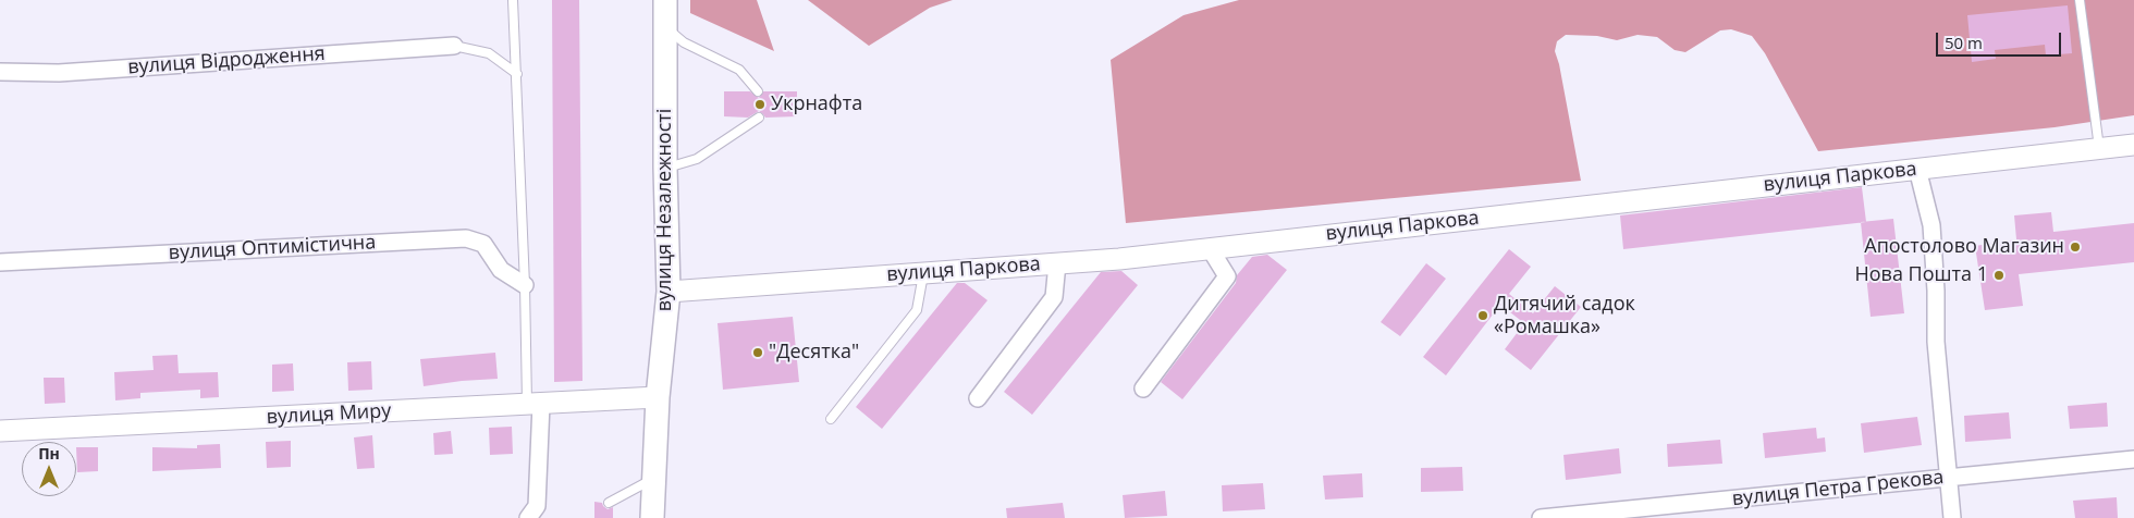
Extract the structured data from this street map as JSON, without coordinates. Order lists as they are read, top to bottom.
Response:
{
  "streets": {
    "main road": ["вулиця Незалежності"],
    "street": [
      "вулиця Відродження",
      "вулиця Паркова",
      "вулиця Оптимістична",
      "вулиця Миру",
      "вулиця Петра Грекова"
    ]
  },
  "crossings": [
    ["вулиця Паркова", "вулиця Незалежності"],
    ["вулиця Незалежності", "вулиця Миру"]
  ],
  "places": [
    "Укрнафта",
    "Апостолово Магазин",
    "Нова Пошта 1",
    "Дитячий садок «Ромашка»",
    "\"Десятка\""
  ],
  "scale_bar": "50 m",
  "north": "top"
}
